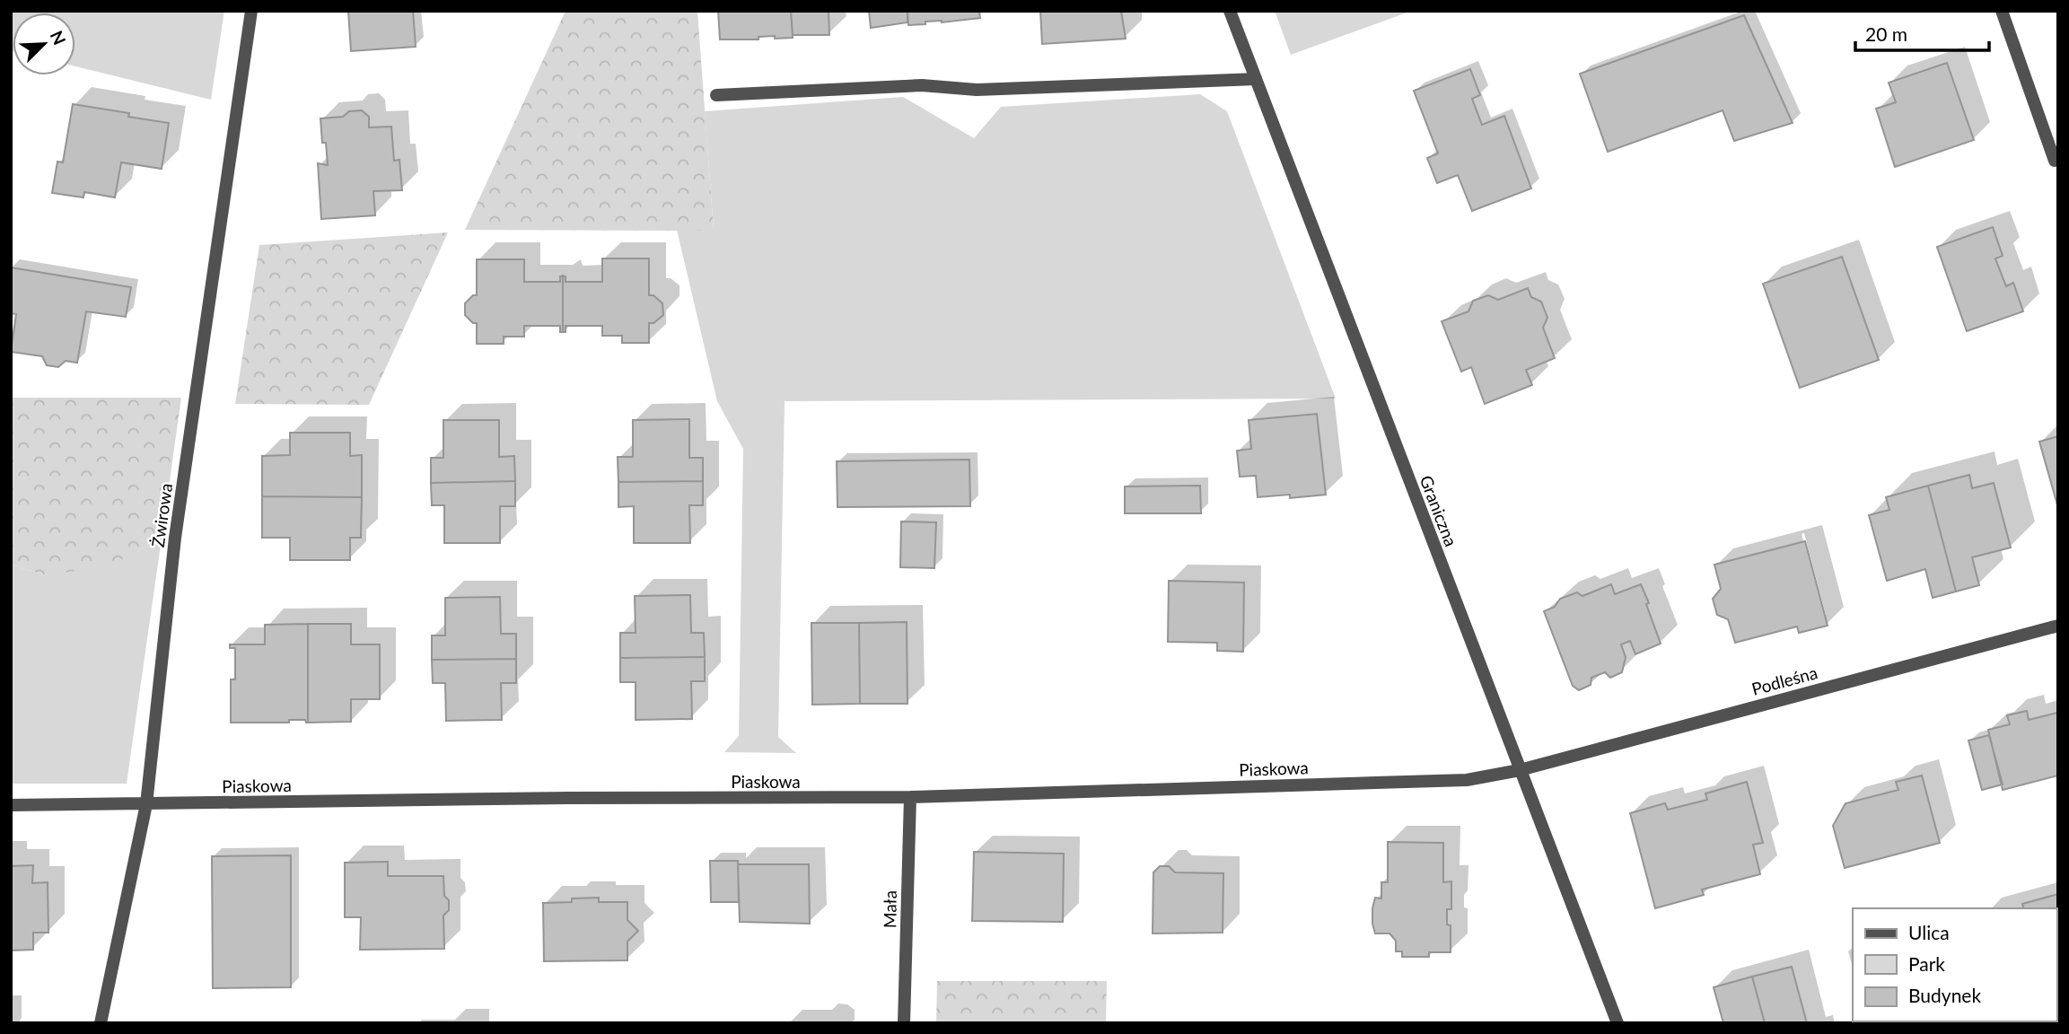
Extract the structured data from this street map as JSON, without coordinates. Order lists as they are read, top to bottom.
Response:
{
  "streets": {
    "street": [
      "Graniczna",
      "Żwirowa",
      "Podleśna",
      "Piaskowa",
      "Mała"
    ]
  },
  "crossings": [
    ["Graniczna", "Podleśna"],
    ["Graniczna", "Piaskowa"],
    ["Żwirowa", "Piaskowa"],
    ["Podleśna", "Piaskowa"],
    ["Piaskowa", "Mała"]
  ],
  "legend": ["Ulica", "Park", "Budynek"],
  "scale_bar": "20 m",
  "north": "top right"
}
